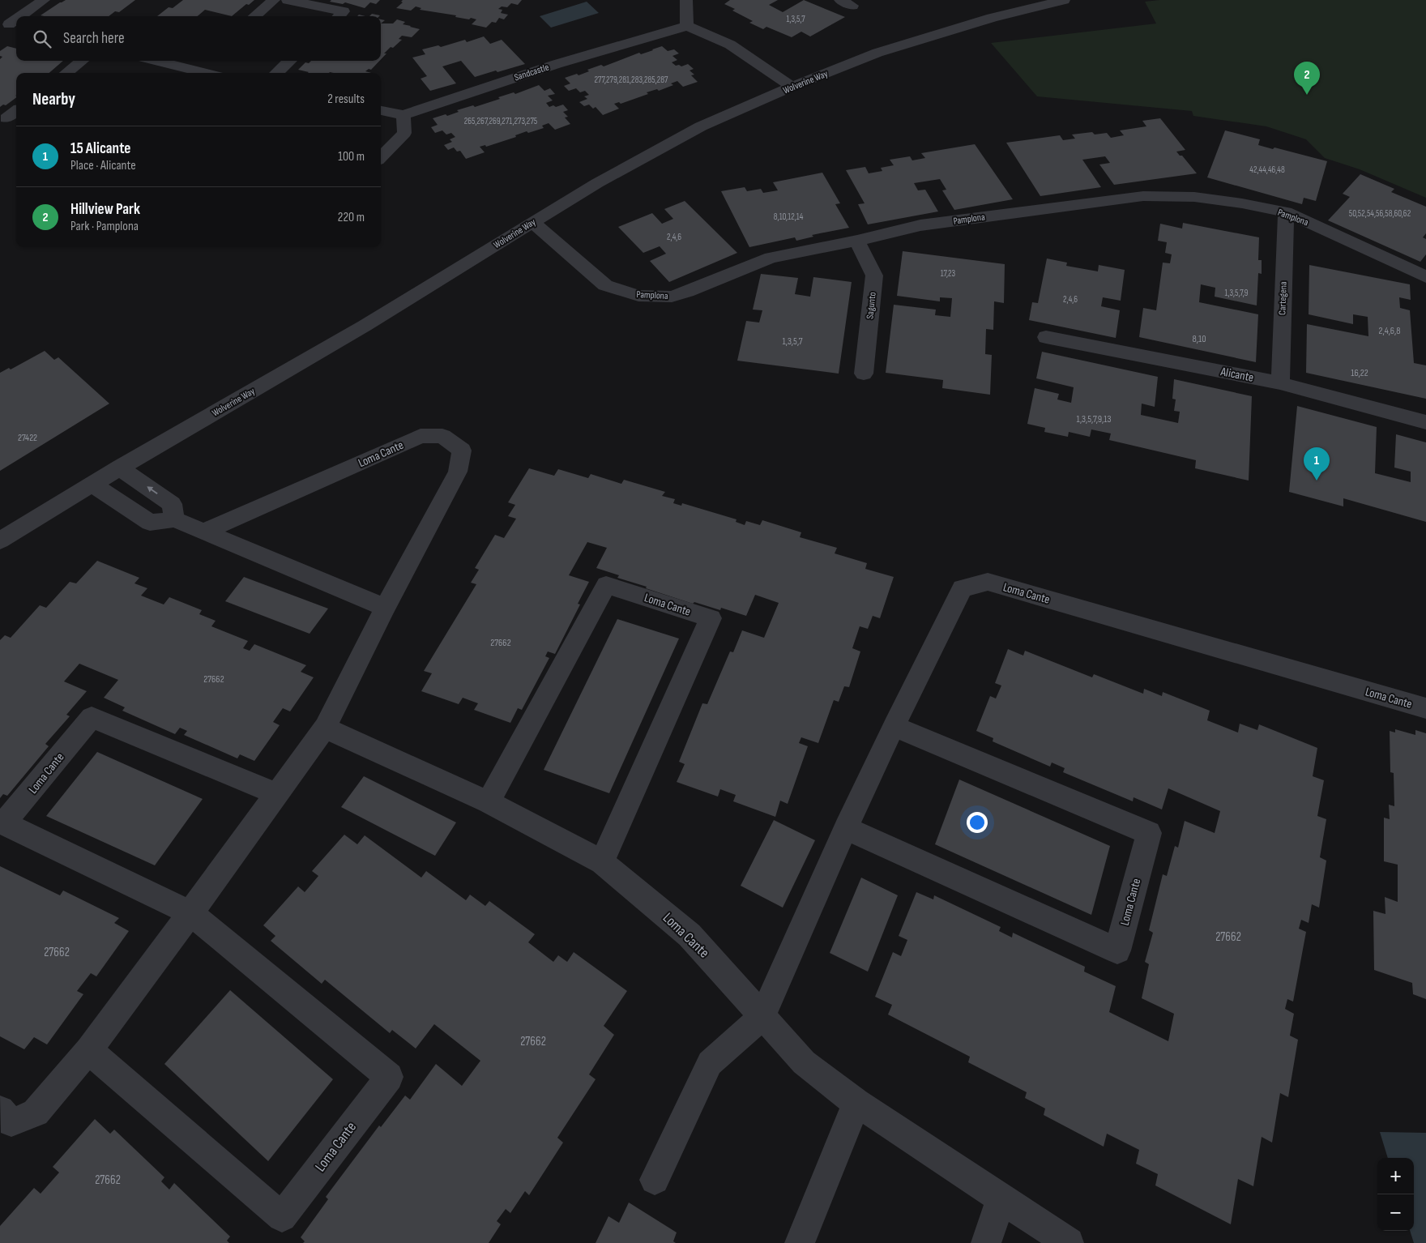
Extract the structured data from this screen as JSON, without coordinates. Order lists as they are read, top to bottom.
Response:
{
  "streets": {
    "street": [
      "Sandcastle",
      "Wolverine Way",
      "Pamplona",
      "Cartegena",
      "Sagunto",
      "Alicante",
      "Loma Cante"
    ]
  },
  "crossings": [
    ["Wolverine Way", "Pamplona"],
    ["Pamplona", "Cartegena"],
    ["Pamplona", "Sagunto"],
    ["Cartegena", "Alicante"]
  ],
  "house_numbers": [
    "1,3,5,7",
    "277,279,281,283,285,287",
    "265,267,269,271,273,275",
    "42,44,46,48",
    "50,52,54,56,58,60,62",
    "8,10,12,14",
    "2,4,6",
    "17,23",
    "1,3,5,7,9",
    "2,4,6",
    "2,4,6,8",
    "8,10",
    "1,3,5,7",
    "16,22",
    "1,3,5,7,9,13",
    "27422",
    "27662",
    "27662",
    "27662",
    "27662",
    "27662",
    "27662"
  ],
  "page": {
    "search": "Search here",
    "pins": ["2", "1"],
    "heading": ["Nearby", "2 results"],
    "list": [
      {
        "mark": "1",
        "name": "15 Alicante",
        "note": "Place · Alicante",
        "value": "100 m"
      },
      {
        "mark": "2",
        "name": "Hillview Park",
        "note": "Park · Pamplona",
        "value": "220 m"
      }
    ],
    "map_buttons": ["+", "−"]
  }
}
